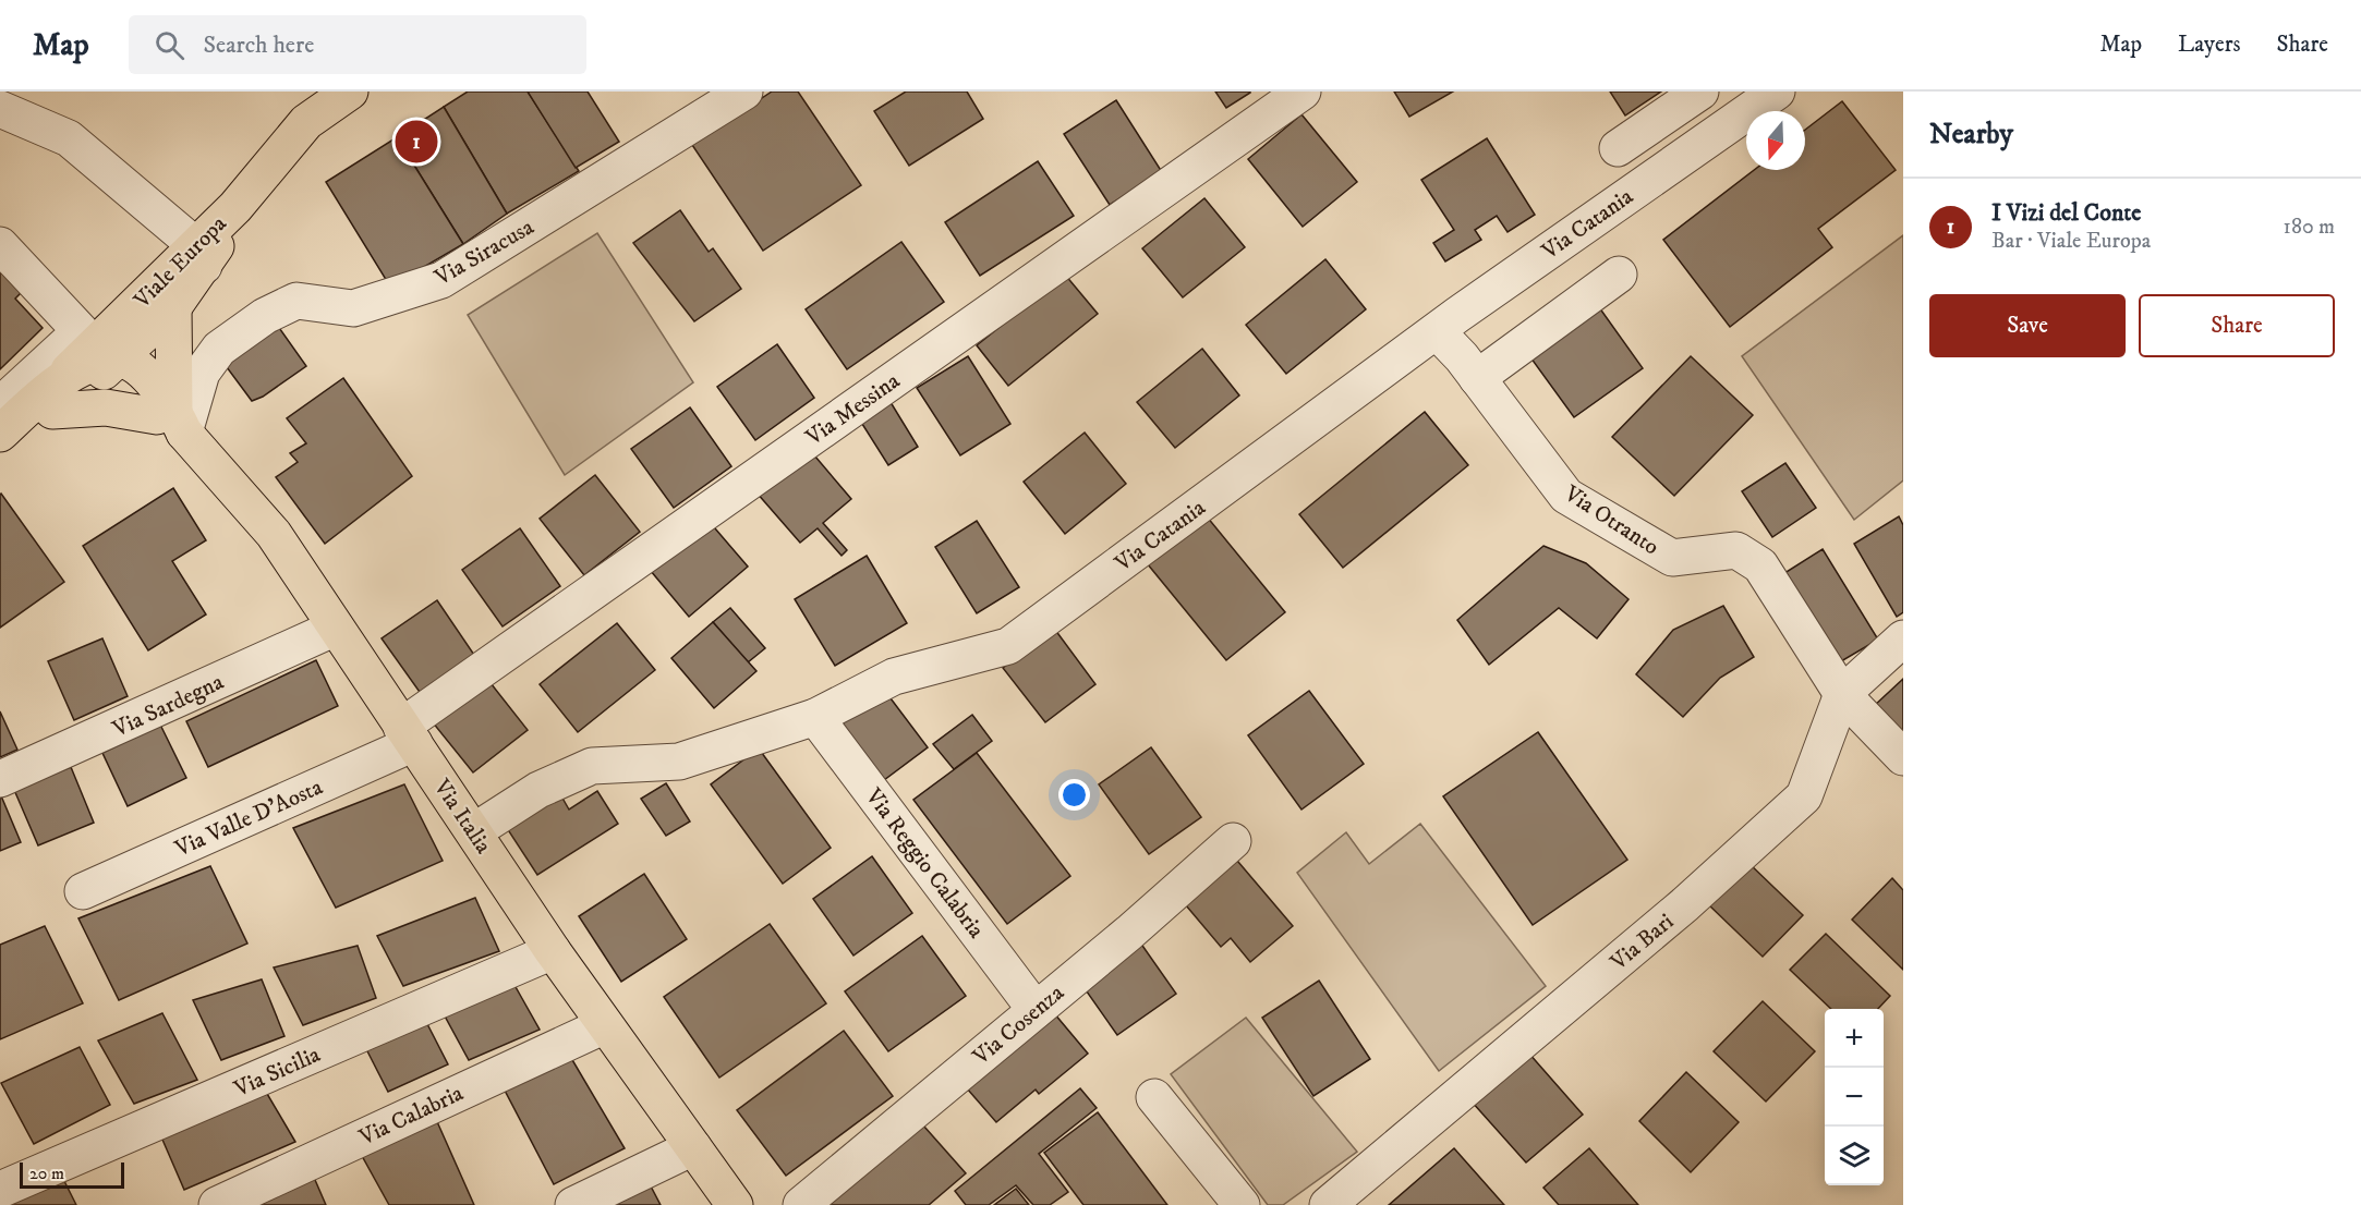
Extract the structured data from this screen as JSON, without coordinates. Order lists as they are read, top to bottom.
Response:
{
  "streets": {
    "main road": ["Viale Europa", "Via Italia"],
    "street": [
      "Via Catania",
      "Via Siracusa",
      "Via Messina",
      "Via Otranto",
      "Via Sardegna",
      "Via Valle D'Aosta",
      "Via Reggio Calabria",
      "Via Bari",
      "Via Cosenza",
      "Via Sicilia",
      "Via Calabria"
    ]
  },
  "crossings": [
    ["Via Catania", "Via Otranto"],
    ["Via Catania", "Via Italia"],
    ["Via Catania", "Via Reggio Calabria"],
    ["Via Siracusa", "Via Italia"],
    ["Viale Europa", "Via Italia"],
    ["Via Messina", "Via Italia"],
    ["Via Messina", "Via Valle D'Aosta"],
    ["Via Otranto", "Via Bari"],
    ["Via Sardegna", "Via Italia"],
    ["Via Italia", "Via Valle D'Aosta"],
    ["Via Italia", "Via Sicilia"],
    ["Via Italia", "Via Calabria"],
    ["Via Reggio Calabria", "Via Cosenza"]
  ],
  "scale_bar": "20 m",
  "north": "bottom",
  "page": {
    "header": "Map",
    "search": "Search here",
    "nav": ["Map", "Layers", "Share"],
    "heading": "Nearby",
    "pins": "1",
    "list": [
      {
        "mark": "1",
        "name": "I Vizi del Conte",
        "note": "Bar · Viale Europa",
        "value": "180 m"
      }
    ],
    "buttons": ["Save", "Share"],
    "map_buttons": ["+", "−"],
    "scale": "20 m"
  }
}
